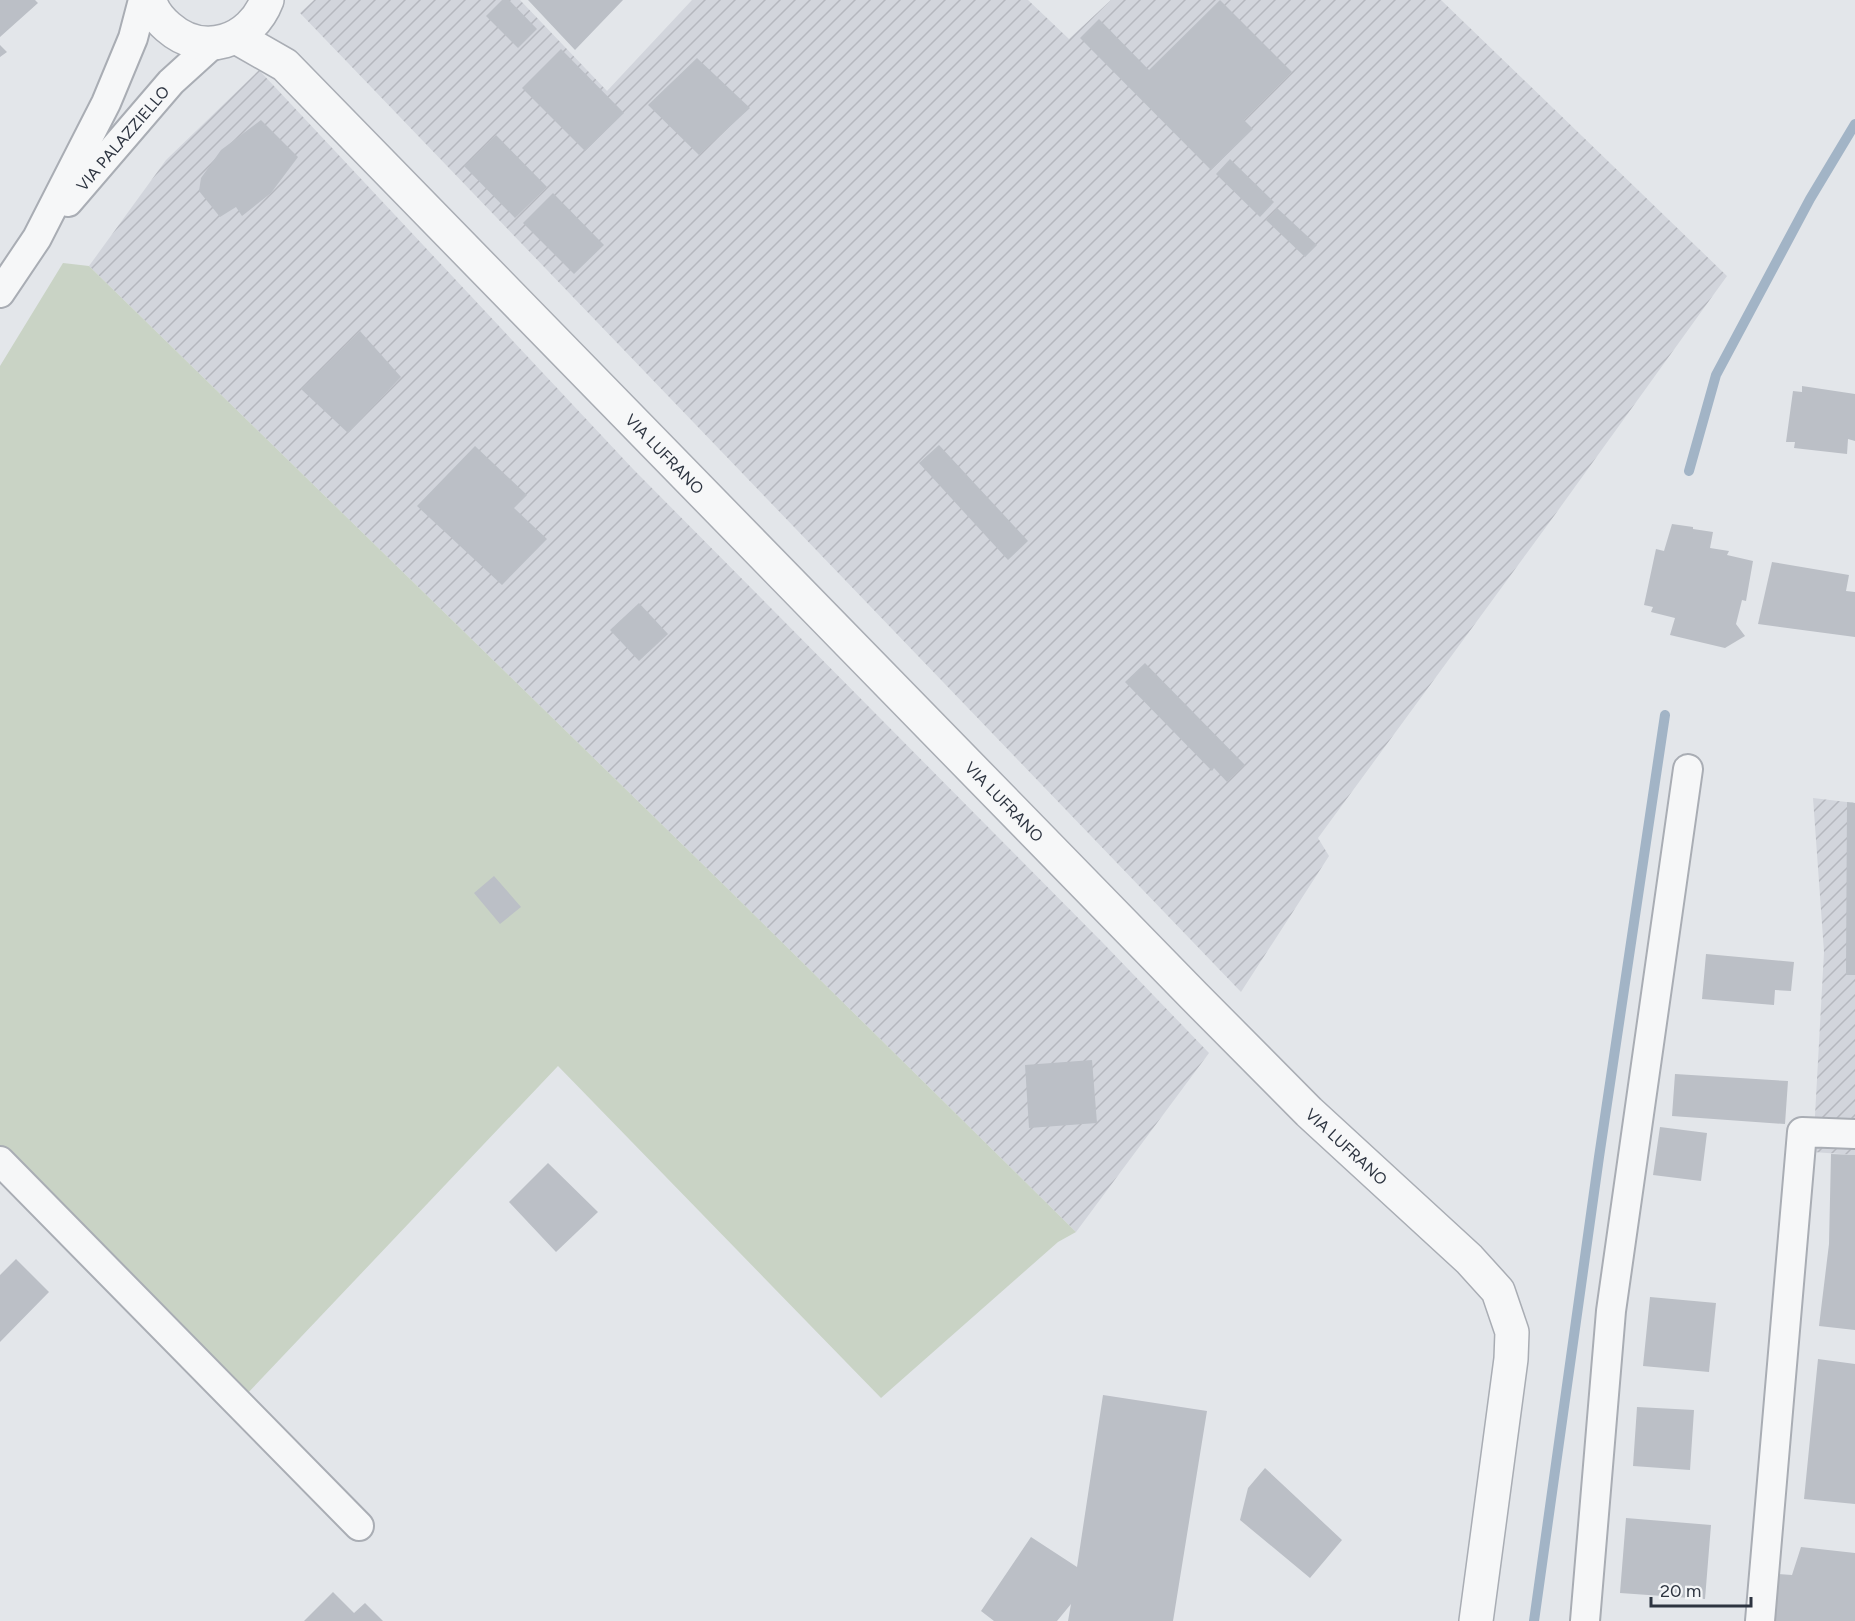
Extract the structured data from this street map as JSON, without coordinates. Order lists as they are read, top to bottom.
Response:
{
  "streets": {
    "street": ["VIA PALAZZIELLO", "VIA LUFRANO"]
  },
  "crossings": [
    ["VIA PALAZZIELLO", "VIA LUFRANO"]
  ],
  "scale_bar": "20 m"
}
